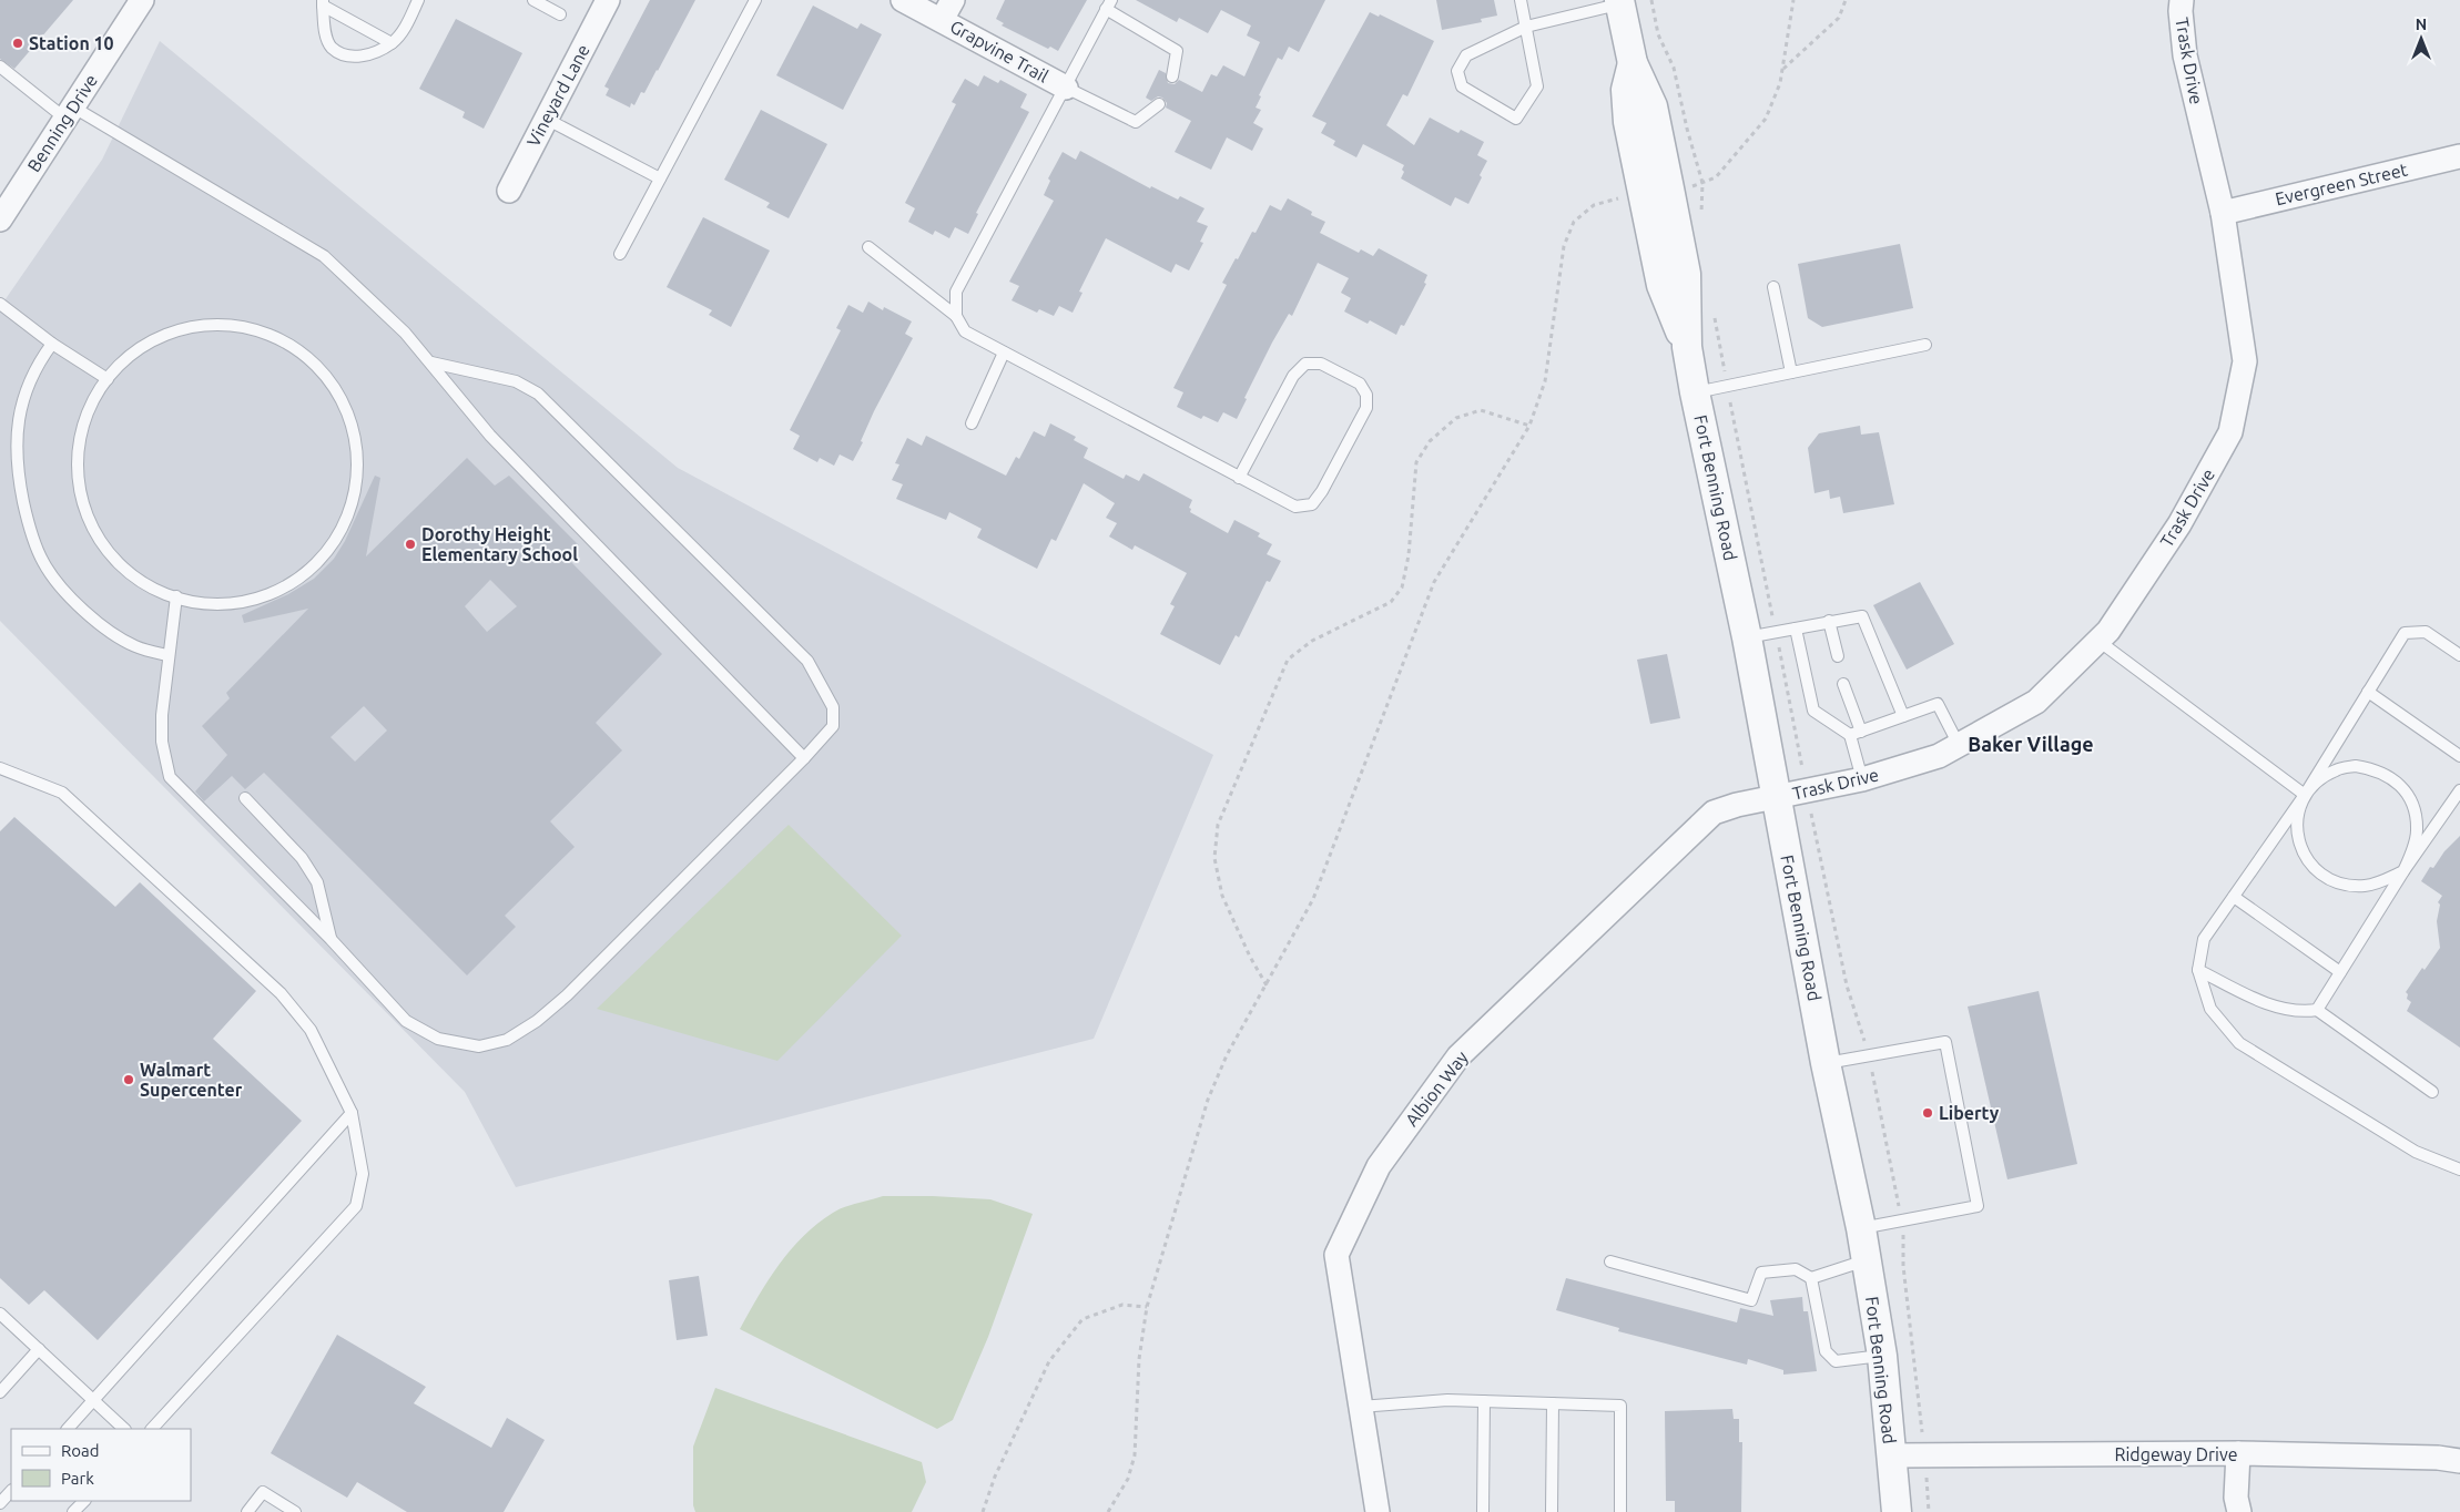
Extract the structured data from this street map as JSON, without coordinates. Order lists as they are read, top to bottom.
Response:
{
  "streets": {
    "street": [
      "Grapvine Trail",
      "Trask Drive",
      "Vineyard Lane",
      "Benning Drive",
      "Evergreen Street",
      "Fort Benning Road",
      "Albion Way",
      "Ridgeway Drive"
    ]
  },
  "crossings": [
    ["Trask Drive", "Evergreen Street"],
    ["Trask Drive", "Fort Benning Road"],
    ["Trask Drive", "Albion Way"],
    ["Fort Benning Road", "Albion Way"],
    ["Fort Benning Road", "Ridgeway Drive"]
  ],
  "districts": ["Baker Village"],
  "places": [
    "Station 10",
    "Dorothy Height Elementary School",
    "Walmart Supercenter",
    "Liberty"
  ],
  "legend": ["Road", "Park"],
  "north": "top"
}
